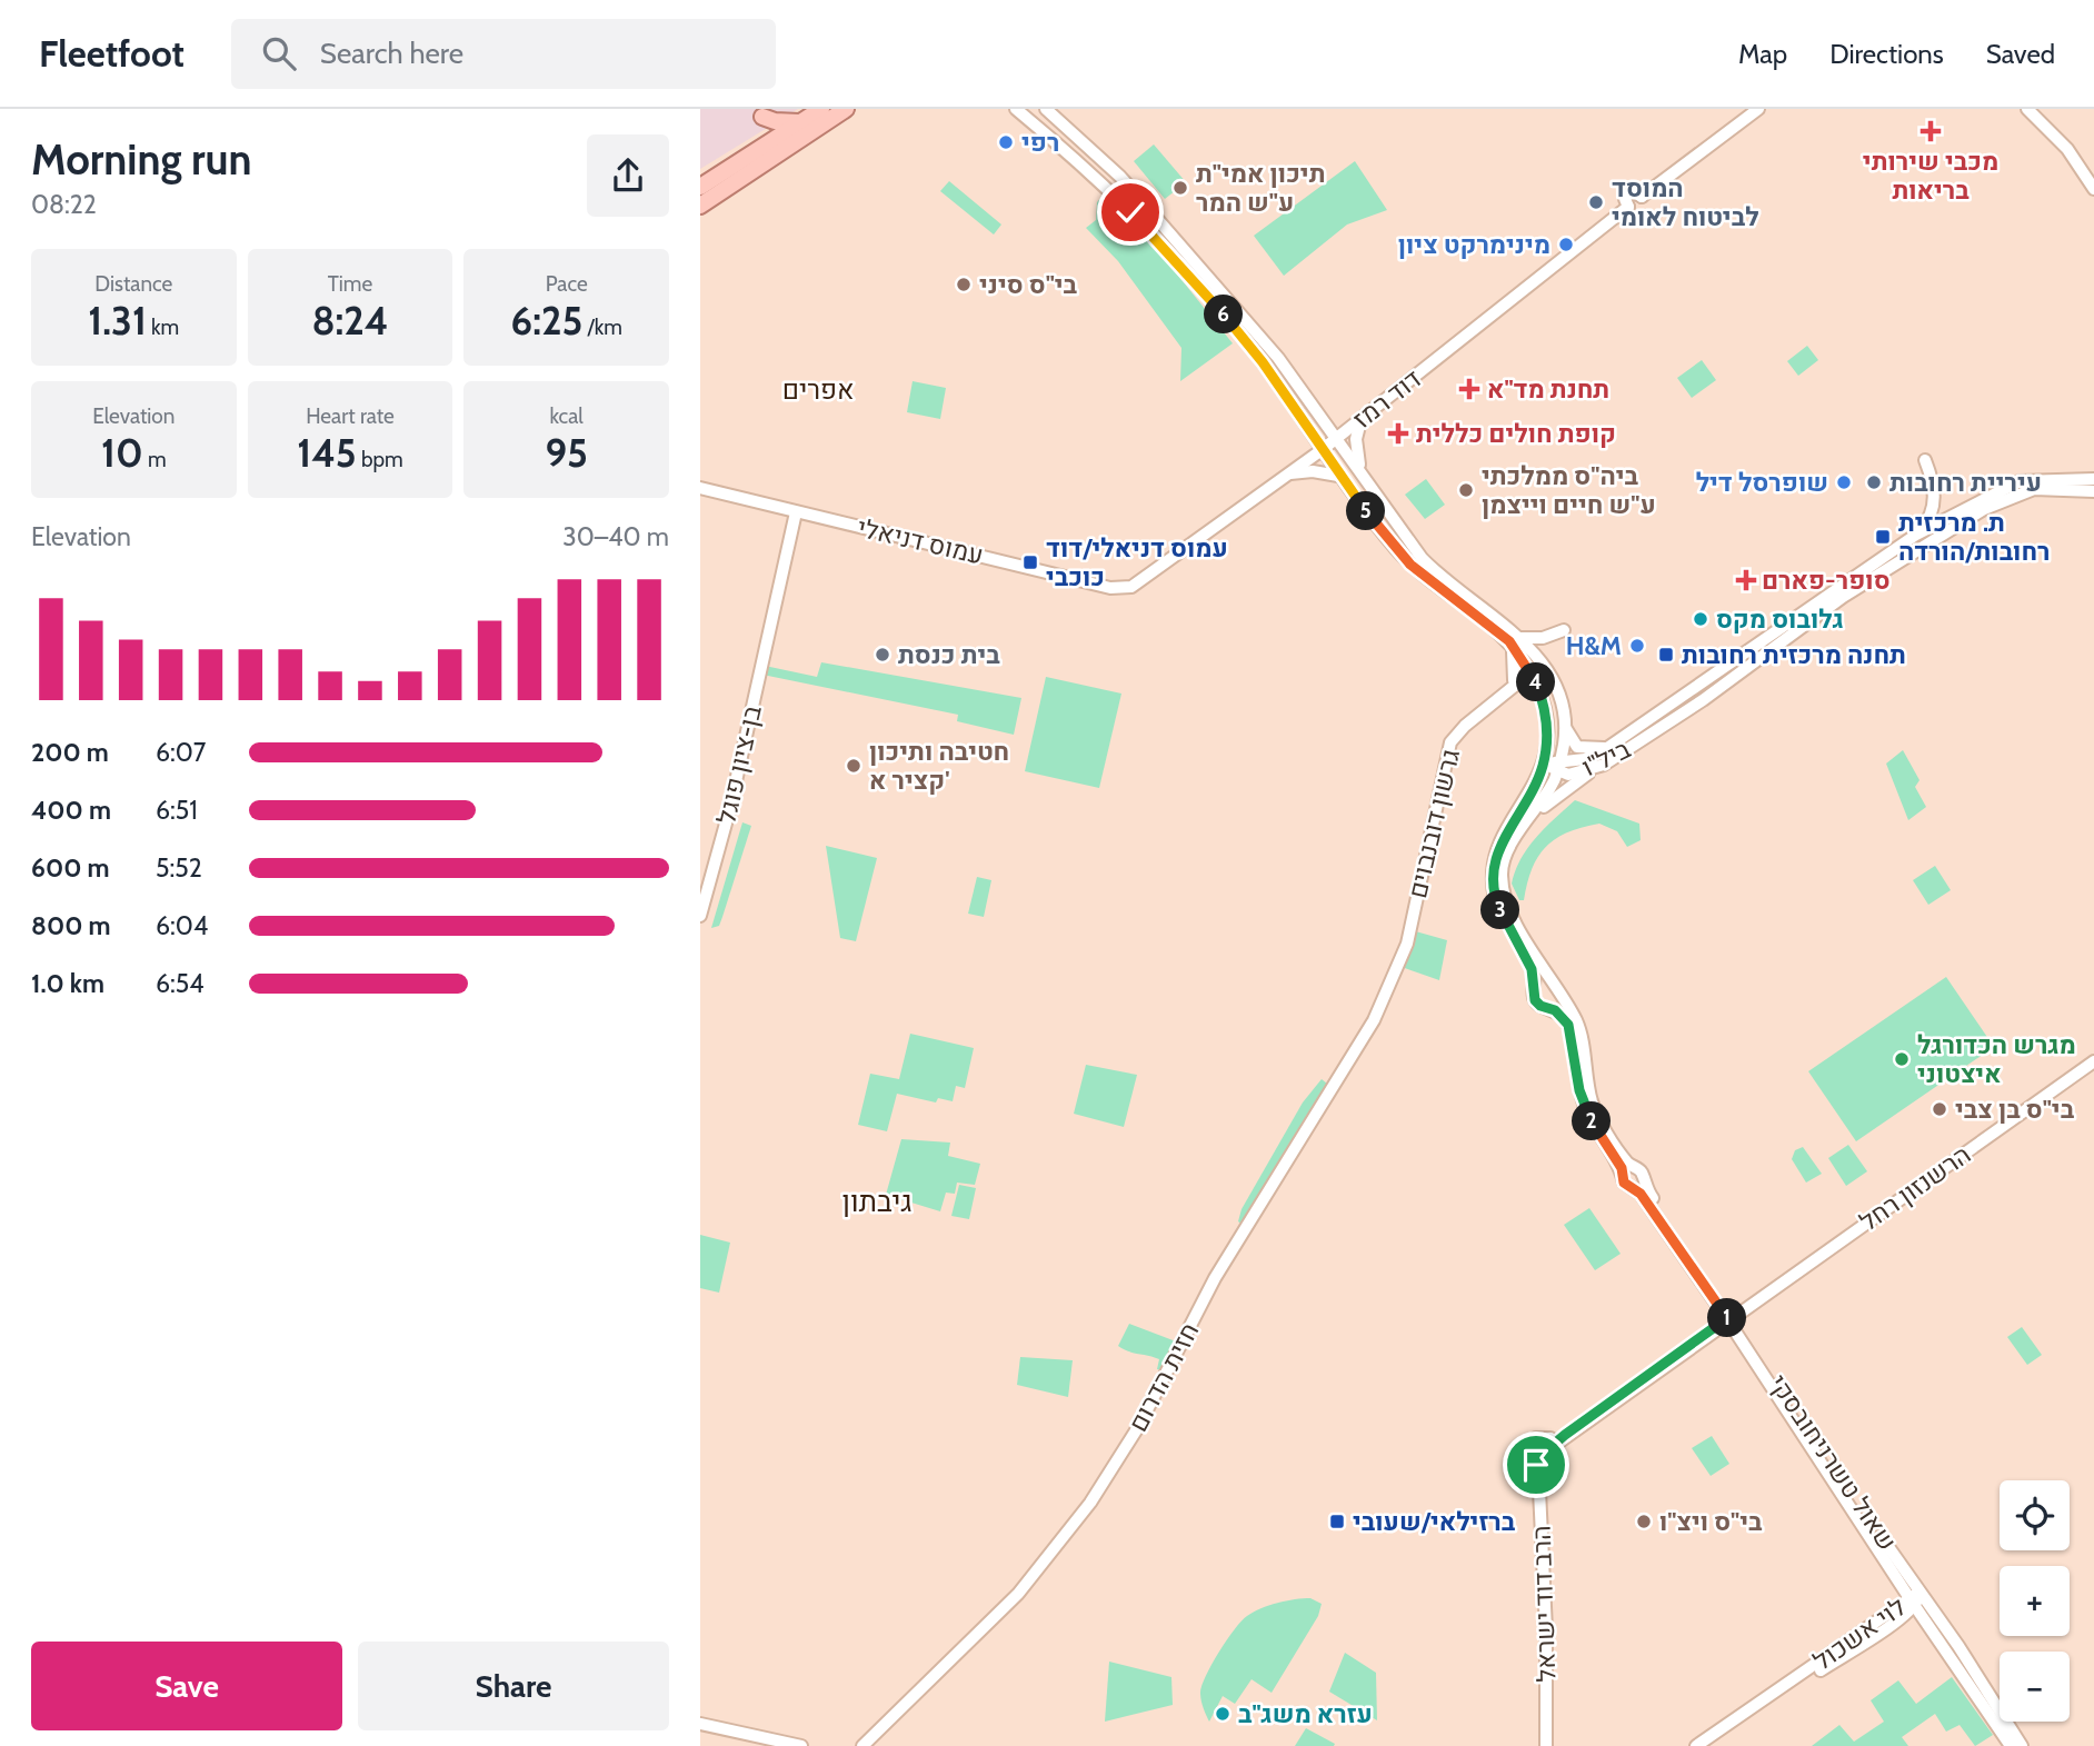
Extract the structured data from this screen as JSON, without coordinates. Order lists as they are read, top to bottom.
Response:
{
  "streets": {
    "street": [
      "דוד רמז",
      "עמוס דניאלי",
      "ביל\"ו",
      "בן-ציון פוגל",
      "גרשון דובנבוים",
      "הרשנזון רחל",
      "חזית הדרום",
      "שאול טשרניחובסקי",
      "הרב דוד ישראל",
      "לוי אשכול"
    ]
  },
  "crossings": [
    ["דוד רמז", "עמוס דניאלי"],
    ["עמוס דניאלי", "בן-ציון פוגל"],
    ["גרשון דובנבוים", "חזית הדרום"],
    ["הרשנזון רחל", "שאול טשרניחובסקי"],
    ["הרשנזון רחל", "הרב דוד ישראל"],
    ["שאול טשרניחובסקי", "לוי אשכול"]
  ],
  "districts": ["אפרים", "גיבתון"],
  "places": {
    "health": [
      "מכבי שירותי בריאות",
      "תחנת מד\"א",
      "קופת חולים כללית",
      "סופר-פארם"
    ],
    "other": [
      "רפי",
      "תיכון אמי\"ת ע\"ש המר",
      "המוסד לביטוח לאומי",
      "מינימרקט ציון",
      "בי\"ס סיני",
      "שופרסל דיל",
      "עיריית רחובות",
      "ביה\"ס ממלכתי ע\"ש חיים וייצמן",
      "גלובוס מקס",
      "H&M",
      "בית כנסת",
      "חטיבה ותיכון קציר א'",
      "מגרש הכדורגל איצטוני",
      "בי\"ס בן צבי",
      "בי\"ס ויצ\"ו",
      "עזרא משג\"ב"
    ],
    "transit": [
      "ת. מרכזית רחובות/הורדה",
      "עמוס דניאלי/דוד כוכבי",
      "תחנה מרכזית רחובות",
      "ברזילאי/שעובי"
    ]
  },
  "page": {
    "header": "Fleetfoot",
    "search": "Search here",
    "nav": ["Map", "Directions", "Saved"],
    "heading": ["Morning run", "08:22"],
    "stats": [
      ["Distance", "1.31 km"],
      ["Time", "8:24"],
      ["Pace", "6:25 /km"],
      ["Elevation", "10 m"],
      ["Heart rate", "145 bpm"],
      ["kcal", "95"]
    ],
    "pins": [
      "6",
      "5",
      "4",
      "3",
      "2",
      "1"
    ],
    "chart": ["Elevation", "30–40 m"],
    "list": [
      {
        "name": "200 m",
        "note": "6:07"
      },
      {
        "name": "400 m",
        "note": "6:51"
      },
      {
        "name": "600 m",
        "note": "5:52"
      },
      {
        "name": "800 m",
        "note": "6:04"
      },
      {
        "name": "1.0 km",
        "note": "6:54"
      }
    ],
    "map_buttons": ["+", "−"],
    "buttons": ["Save", "Share"]
  }
}
